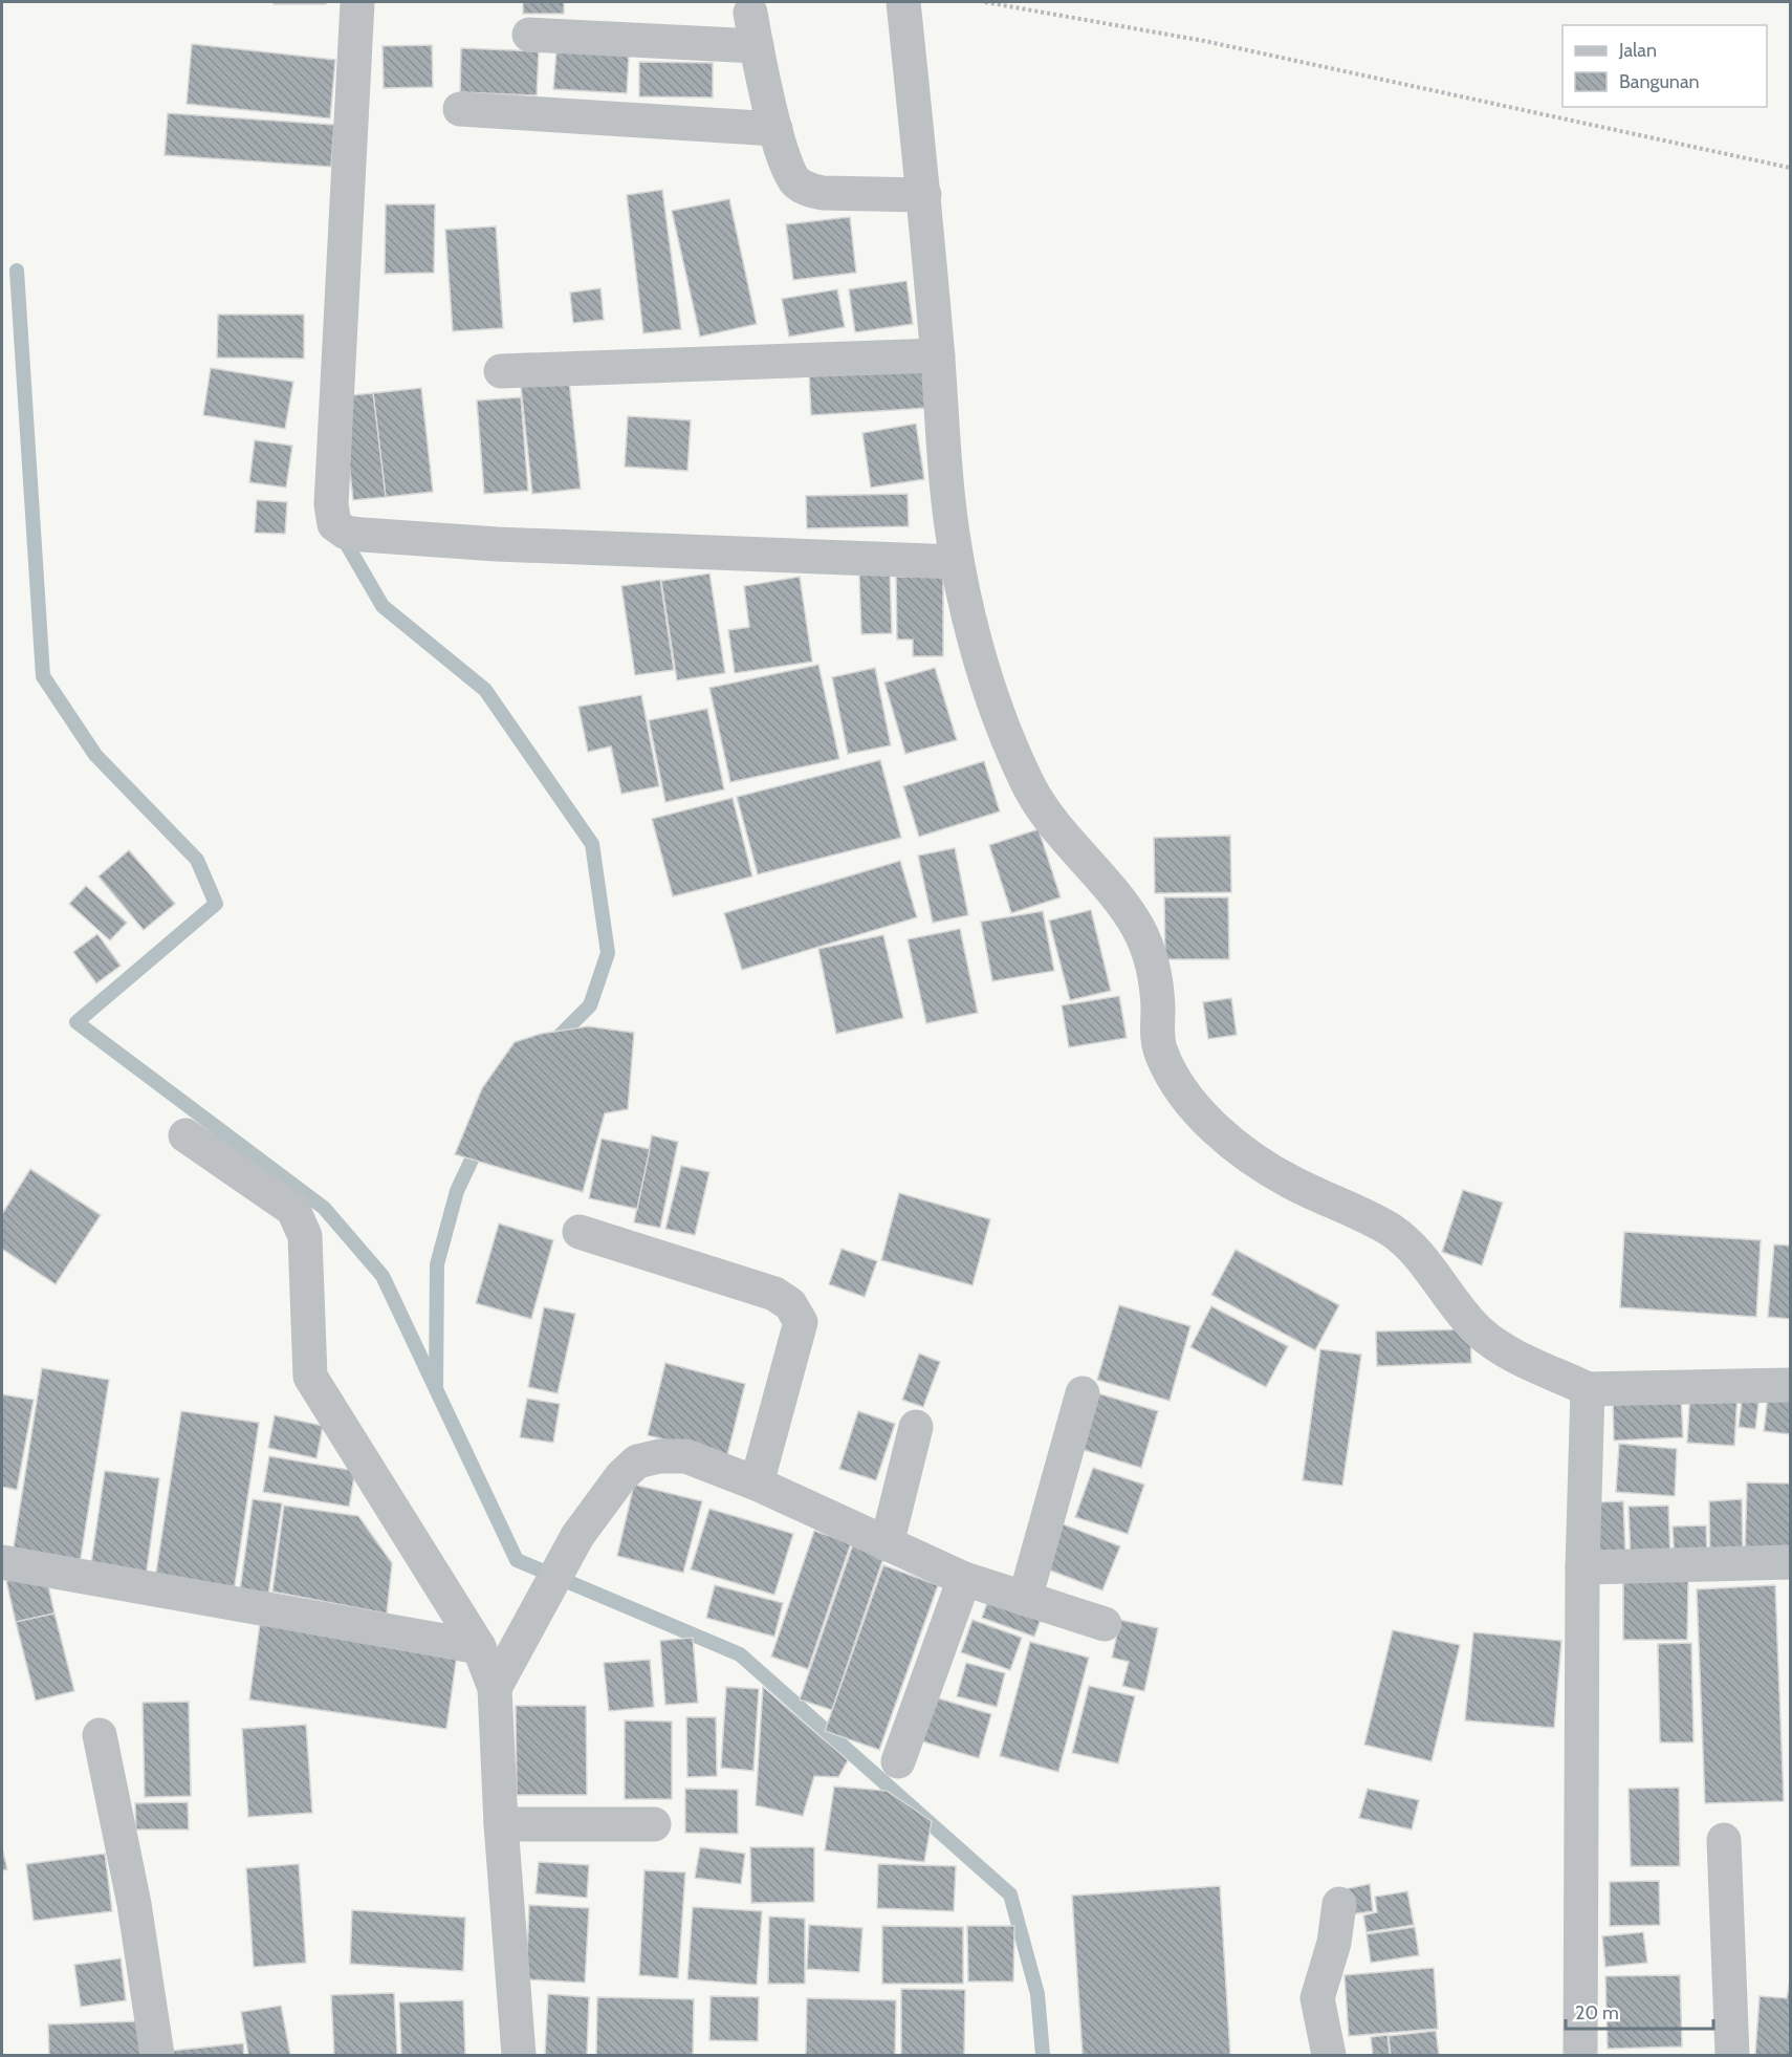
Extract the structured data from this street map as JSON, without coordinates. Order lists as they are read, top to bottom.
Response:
{
  "legend": ["Jalan", "Bangunan"],
  "scale_bar": "20 m"
}
